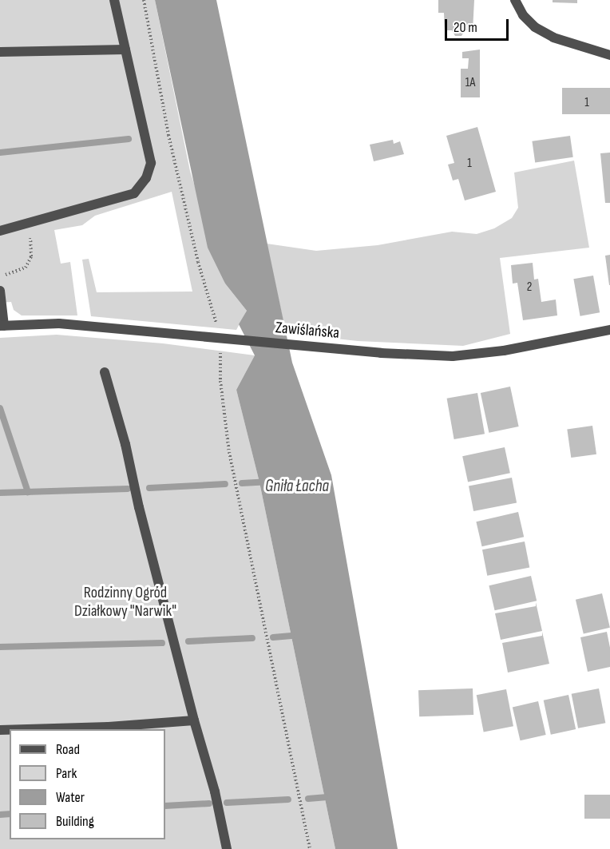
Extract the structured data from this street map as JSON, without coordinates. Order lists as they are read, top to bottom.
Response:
{
  "streets": {
    "street": ["Zawiślańska"]
  },
  "water": ["Gniła Łacha"],
  "parks": ["Rodzinny Ogród Działkowy \"Narwik\""],
  "house_numbers": [
    "1A",
    "1",
    "1",
    "2"
  ],
  "legend": [
    "Road",
    "Park",
    "Water",
    "Building"
  ],
  "scale_bar": "20 m"
}
